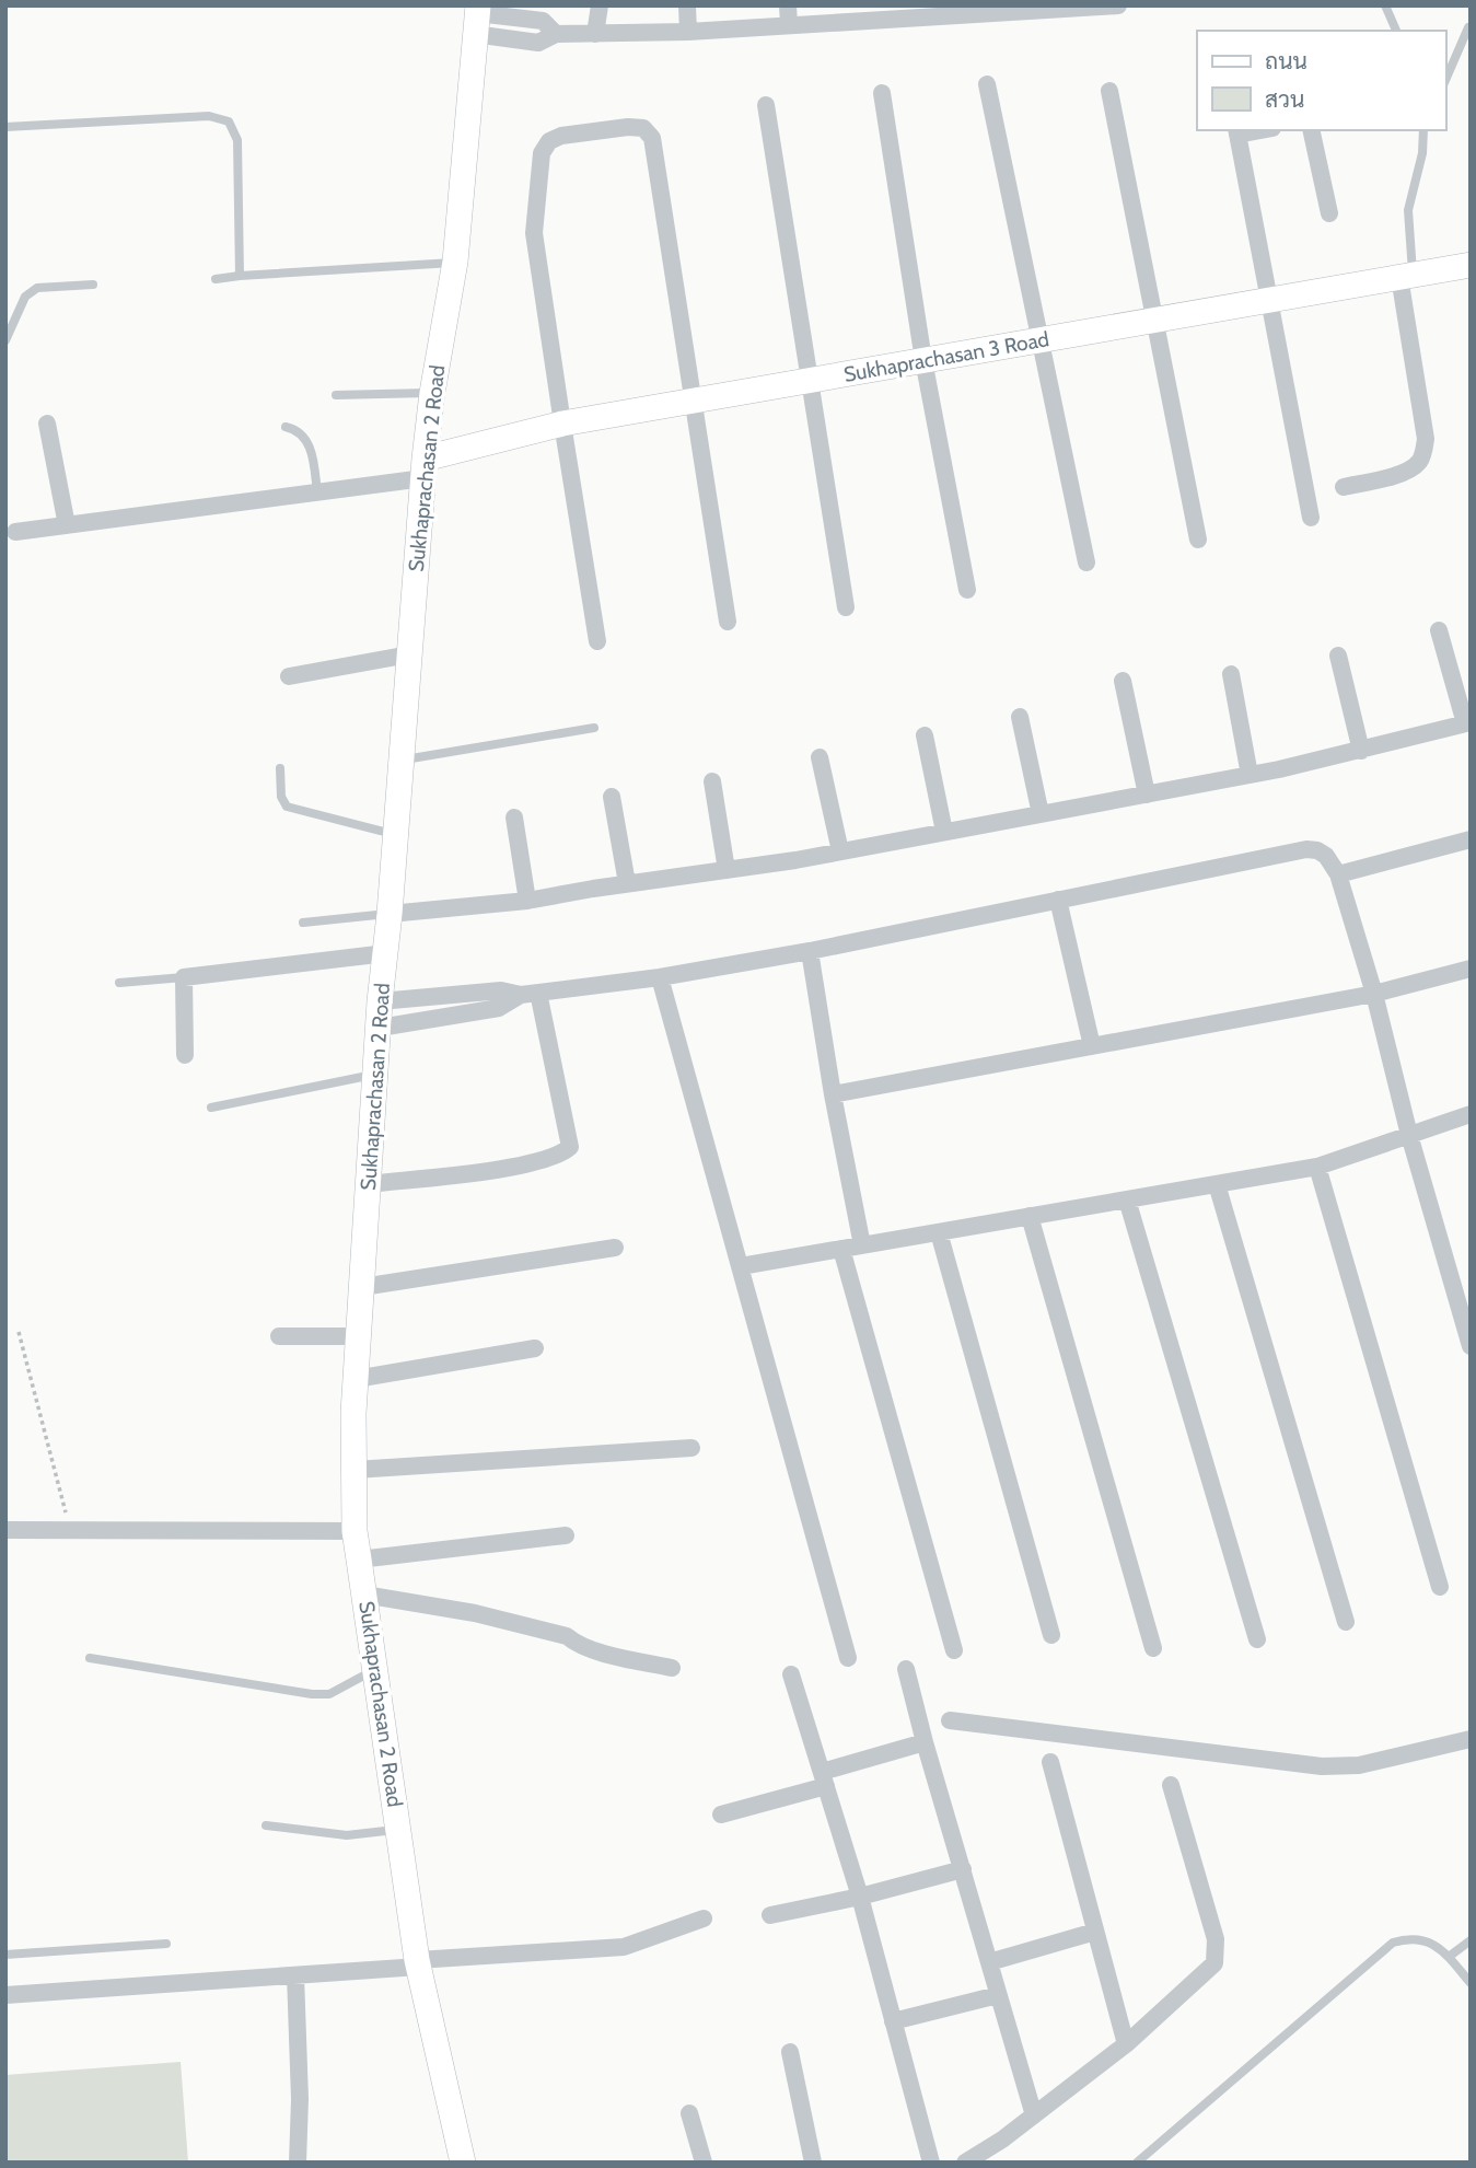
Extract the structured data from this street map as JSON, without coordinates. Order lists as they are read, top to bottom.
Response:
{
  "streets": {
    "street": ["Sukhaprachasan 3 Road", "Sukhaprachasan 2 Road"]
  },
  "crossings": [
    ["Sukhaprachasan 3 Road", "Sukhaprachasan 2 Road"]
  ],
  "legend": ["ถนน", "สวน"]
}
